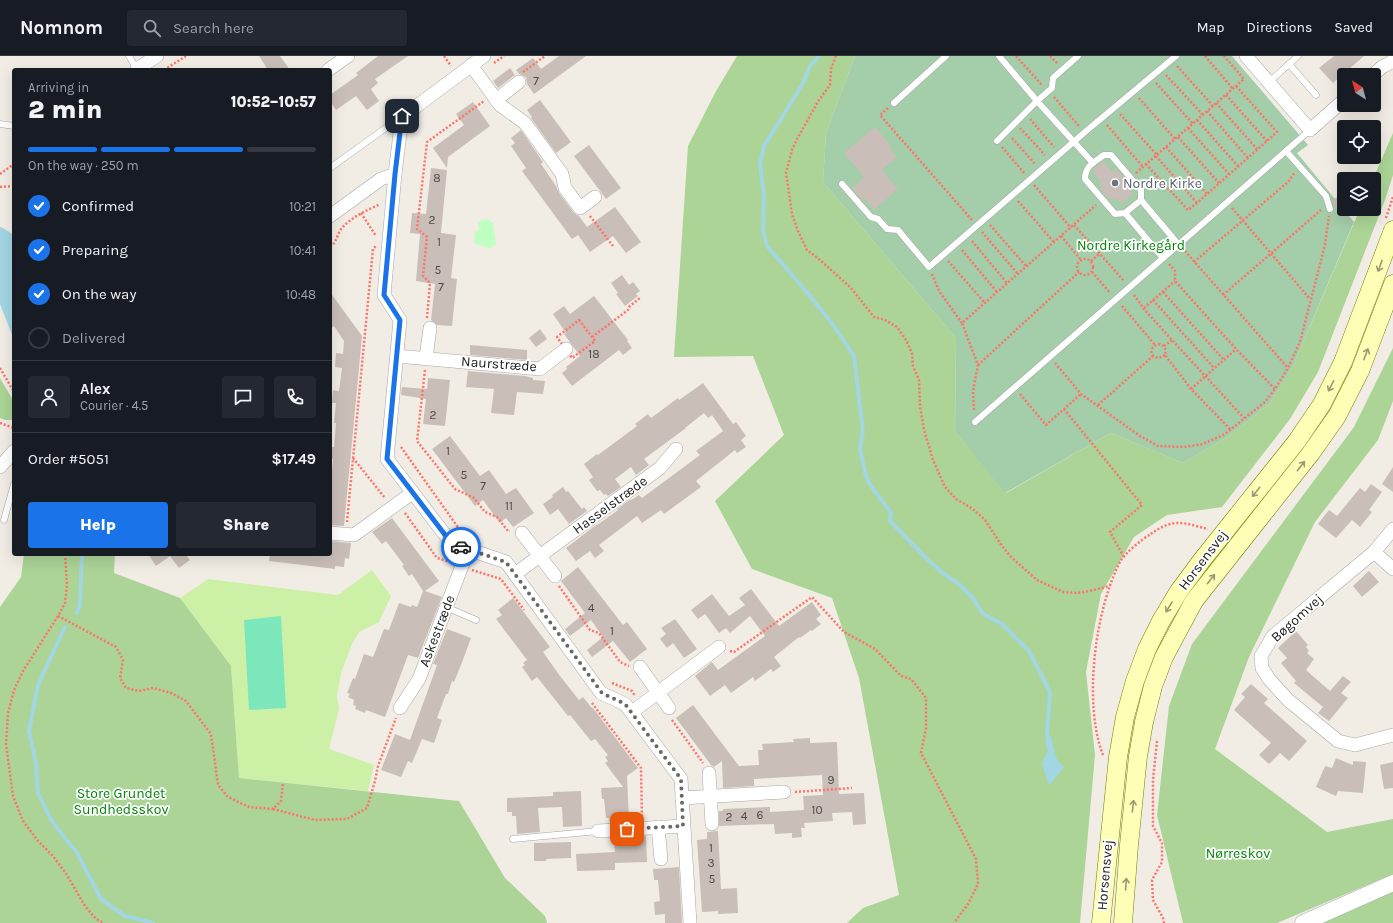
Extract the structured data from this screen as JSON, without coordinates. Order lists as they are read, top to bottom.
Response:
{
  "streets": {
    "main road": ["Horsensvej"],
    "street": [
      "Naurstræde",
      "Hasselstræde",
      "Bøgomvej",
      "Askestræde"
    ]
  },
  "parks": ["Nordre Kirkegård", "Store Grundet Sundhedsskov", "Nørreskov"],
  "places": ["Nordre Kirke"],
  "house_numbers": [
    "7",
    "8",
    "2",
    "1",
    "5",
    "7",
    "18",
    "2",
    "1",
    "5",
    "7",
    "11",
    "4",
    "1",
    "9",
    "10",
    "6",
    "4",
    "2",
    "1",
    "3",
    "5"
  ],
  "north": "top left",
  "page": {
    "header": "Nomnom",
    "search": "Search here",
    "nav": ["Map", "Directions", "Saved"],
    "heading": ["2 min", "Arriving in", "10:52–10:57"],
    "panel": [
      "Alex",
      "Courier · 4.5",
      "Order #5051",
      "$17.49"
    ],
    "bar": "On the way · 250 m",
    "list": [
      ["Confirmed", "10:21"],
      ["Preparing", "10:41"],
      ["On the way", "10:48"],
      "Delivered"
    ],
    "buttons": ["Help", "Share"]
  }
}
